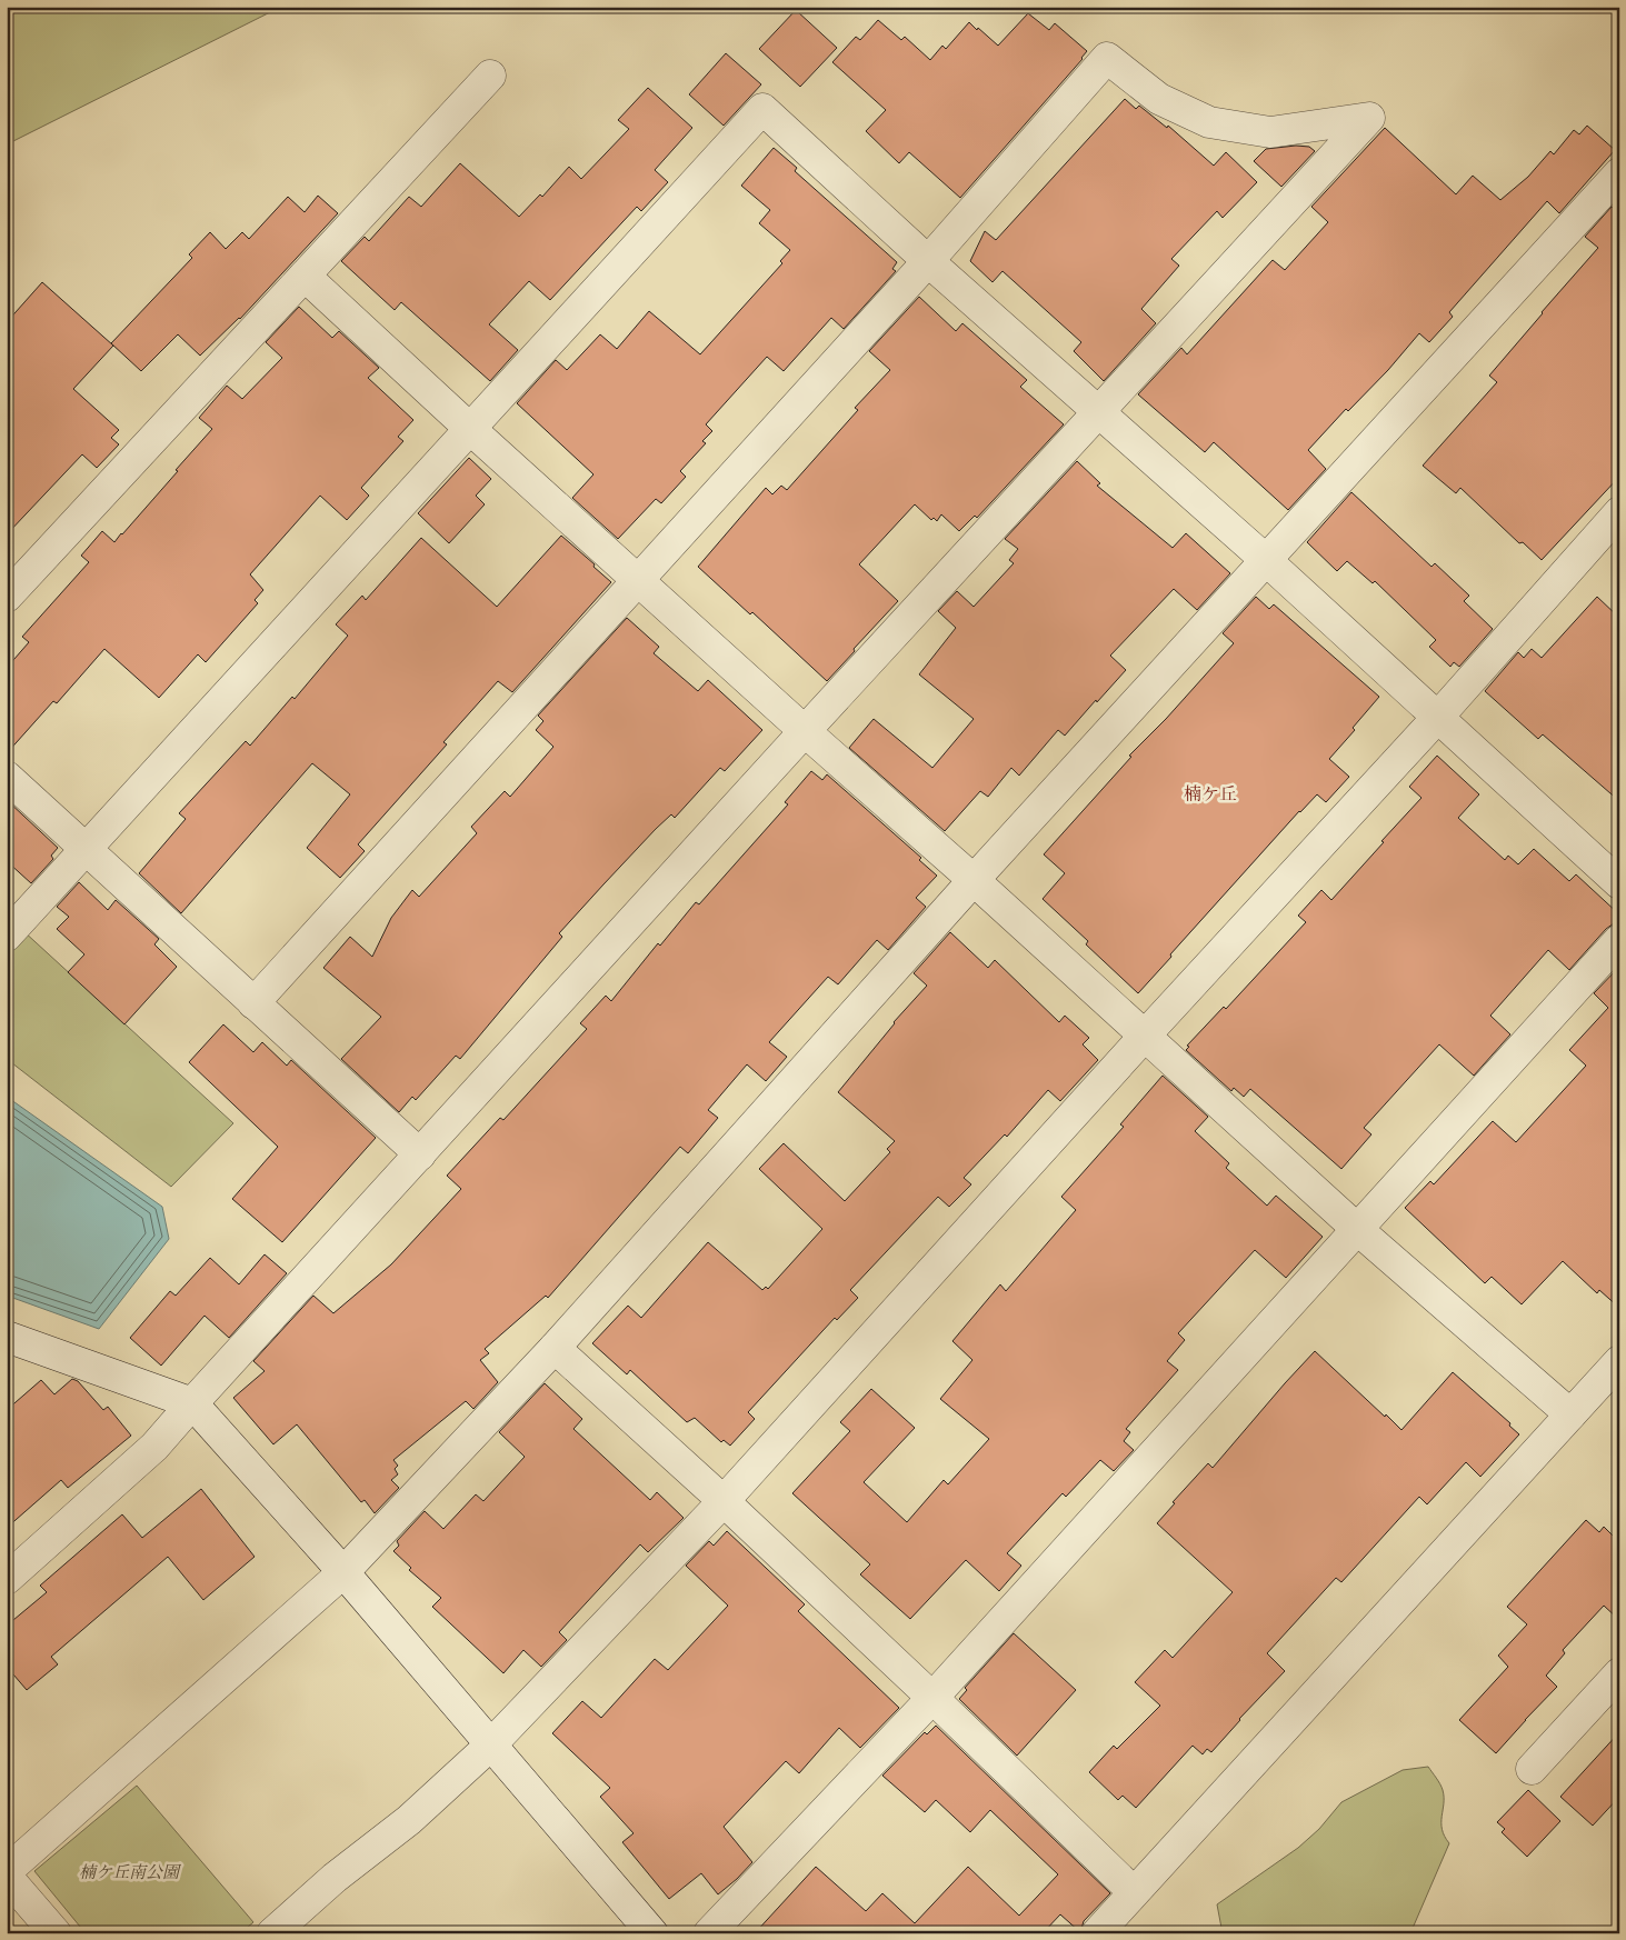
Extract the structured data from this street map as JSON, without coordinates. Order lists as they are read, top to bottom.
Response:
{
  "districts": ["楠ケ丘"],
  "parks": ["楠ケ丘南公園"]
}
